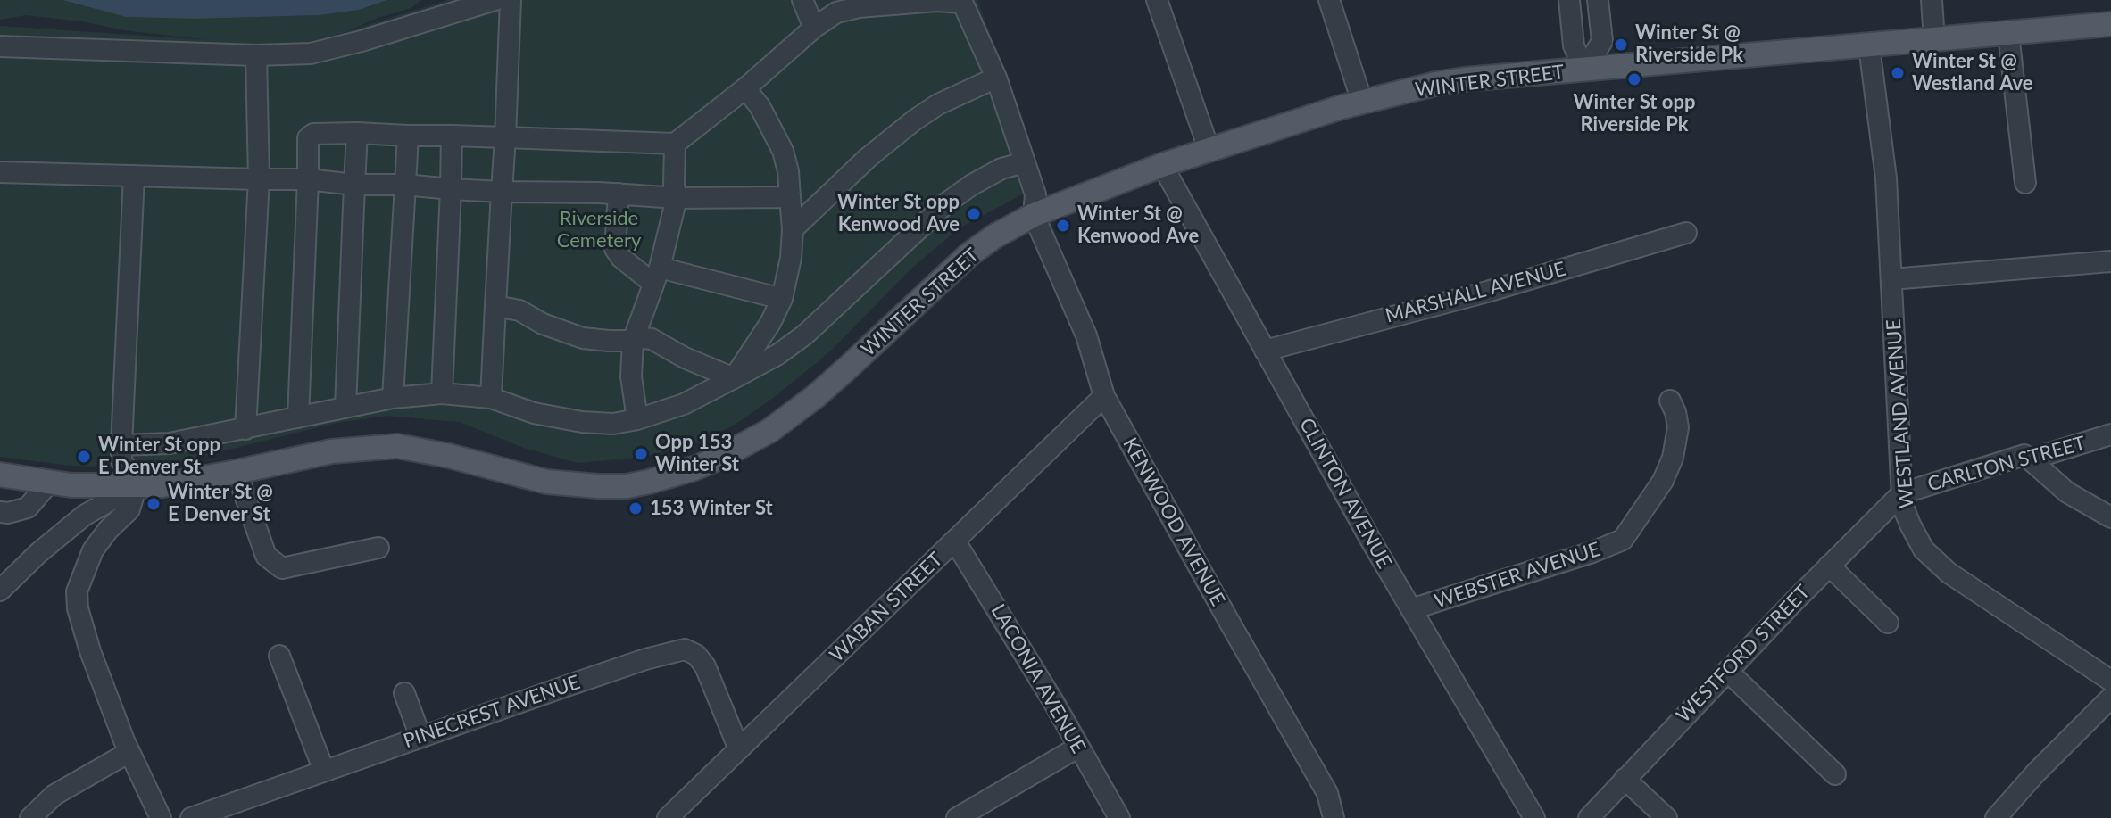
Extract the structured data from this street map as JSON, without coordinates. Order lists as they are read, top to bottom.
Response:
{
  "streets": {
    "main road": ["WINTER STREET"],
    "street": [
      "MARSHALL AVENUE",
      "WESTLAND AVENUE",
      "CARLTON STREET",
      "CLINTON AVENUE",
      "KENWOOD AVENUE",
      "WEBSTER AVENUE",
      "WABAN STREET",
      "WESTFORD STREET",
      "LACONIA AVENUE",
      "PINECREST AVENUE"
    ]
  },
  "crossings": [
    ["WINTER STREET", "WESTLAND AVENUE"],
    ["WINTER STREET", "CLINTON AVENUE"],
    ["WINTER STREET", "KENWOOD AVENUE"],
    ["MARSHALL AVENUE", "CLINTON AVENUE"],
    ["WESTLAND AVENUE", "CARLTON STREET"],
    ["WESTLAND AVENUE", "WESTFORD STREET"],
    ["CARLTON STREET", "WESTFORD STREET"],
    ["CLINTON AVENUE", "WEBSTER AVENUE"],
    ["KENWOOD AVENUE", "WABAN STREET"],
    ["WABAN STREET", "LACONIA AVENUE"],
    ["WABAN STREET", "PINECREST AVENUE"]
  ],
  "parks": ["Riverside Cemetery"],
  "places": [
    "Winter St @ Riverside Pk",
    "Winter St @ Westland Ave",
    "Winter St opp Riverside Pk",
    "Winter St opp Kenwood Ave",
    "Winter St @ Kenwood Ave",
    "Opp 153 Winter St",
    "Winter St opp E Denver St",
    "Winter St @ E Denver St",
    "153 Winter St"
  ]
}
